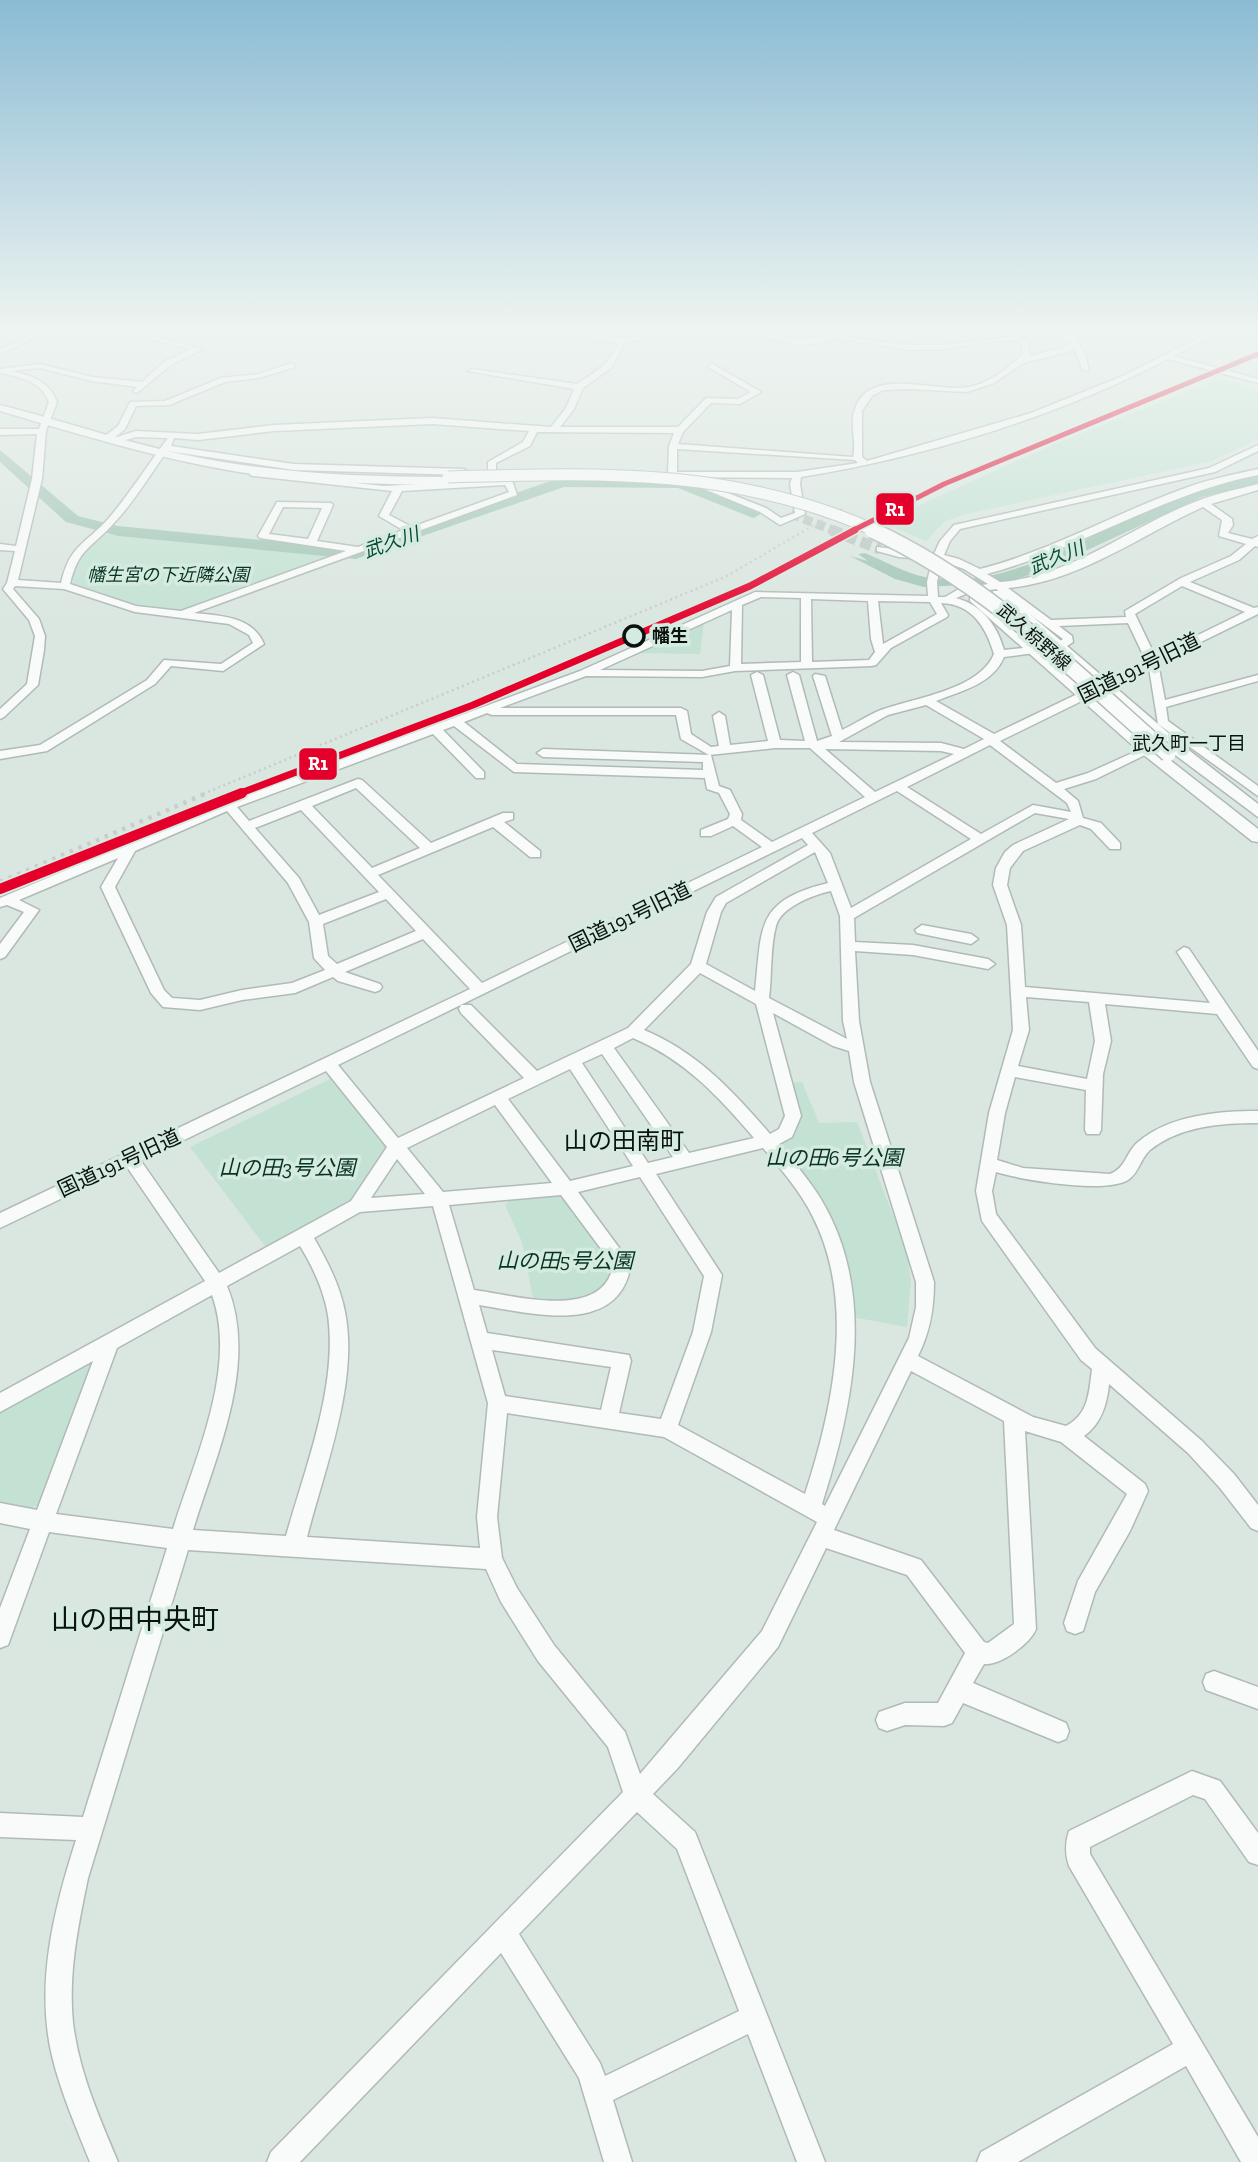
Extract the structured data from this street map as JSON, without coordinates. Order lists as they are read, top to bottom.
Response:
{
  "streets": {
    "main road": ["武久椋野線"],
    "street": ["国道191号旧道"]
  },
  "districts": ["武久町一丁目", "山の田南町", "山の田中央町"],
  "water": ["武久川"],
  "parks": [
    "幡生宮の下近隣公園",
    "山の田6号公園",
    "山の田3号公園",
    "山の田5号公園"
  ],
  "places": ["幡生"],
  "lines": ["transit line R1"]
}
